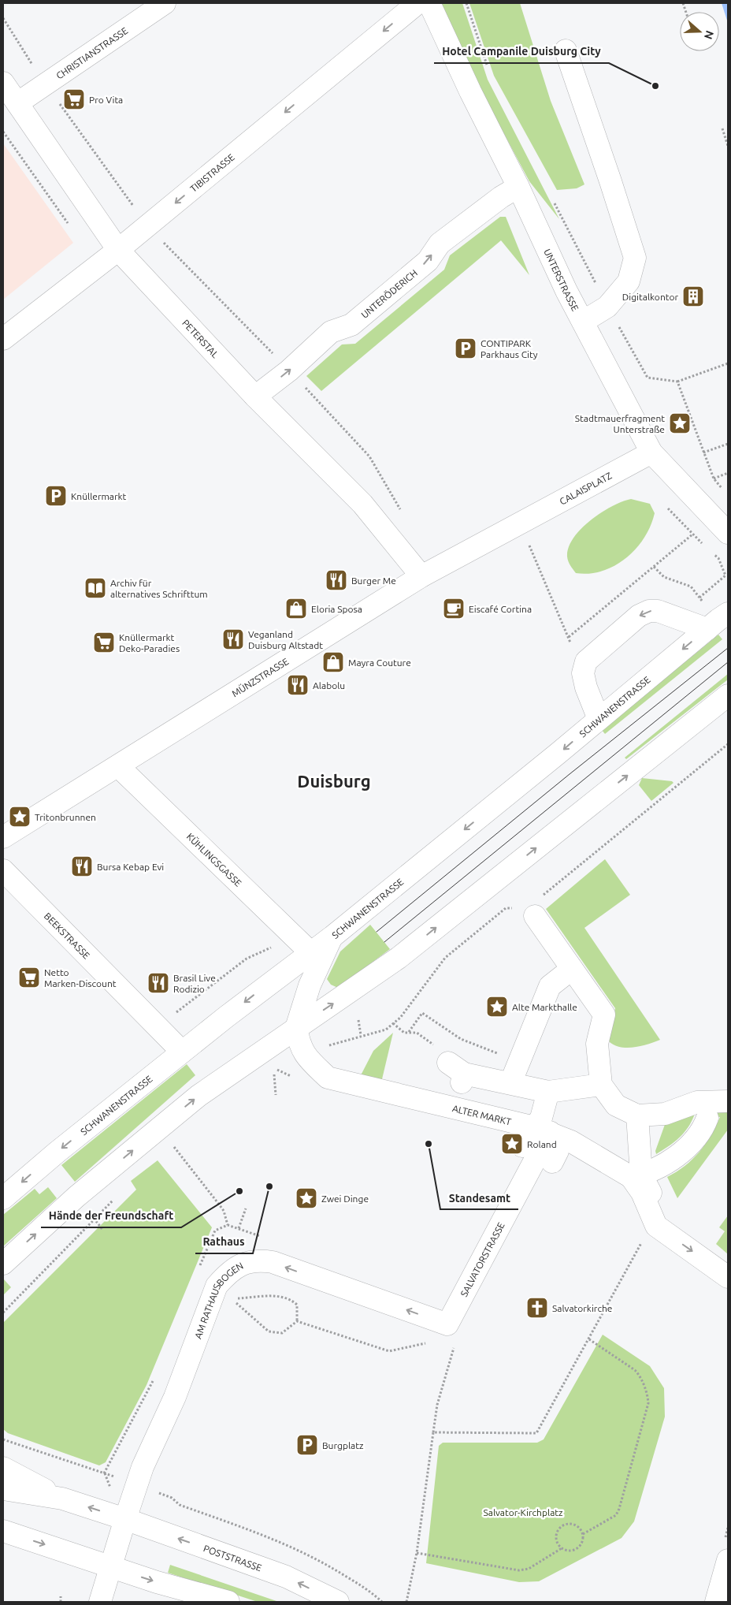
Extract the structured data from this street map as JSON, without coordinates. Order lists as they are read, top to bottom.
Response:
{
  "streets": {
    "street": [
      "CHRISTIANSTRASSE",
      "TIBISTRASSE",
      "UNTERSTRASSE",
      "UNTERÖDERICH",
      "PETERSTAL",
      "CALAISPLATZ",
      "MÜNZSTRASSE",
      "SCHWANENSTRASSE",
      "KÜHLINGSGASSE",
      "BEEKSTRASSE",
      "ALTER MARKT",
      "SALVATORSTRASSE",
      "AM RATHAUSBOGEN",
      "POSTSTRASSE"
    ]
  },
  "crossings": [
    ["CHRISTIANSTRASSE", "PETERSTAL"],
    ["TIBISTRASSE", "PETERSTAL"],
    ["UNTERSTRASSE", "UNTERÖDERICH"],
    ["UNTERSTRASSE", "CALAISPLATZ"],
    ["UNTERÖDERICH", "PETERSTAL"],
    ["PETERSTAL", "MÜNZSTRASSE"],
    ["CALAISPLATZ", "MÜNZSTRASSE"],
    ["MÜNZSTRASSE", "KÜHLINGSGASSE"],
    ["SCHWANENSTRASSE", "KÜHLINGSGASSE"],
    ["SCHWANENSTRASSE", "BEEKSTRASSE"],
    ["ALTER MARKT", "SALVATORSTRASSE"],
    ["SALVATORSTRASSE", "AM RATHAUSBOGEN"],
    ["AM RATHAUSBOGEN", "POSTSTRASSE"]
  ],
  "one_way": ["TIBISTRASSE", "UNTERÖDERICH"],
  "districts": ["Duisburg"],
  "parks": ["Salvator-Kirchplatz"],
  "places": {
    "other": [
      "Hotel Campanile Duisburg City",
      "Standesamt",
      "Rathaus",
      "Hände der Freundschaft"
    ],
    "supermarket": ["Pro Vita", "Knüllermarkt Deko-Paradies", "Netto Marken-Discount"],
    "building": ["Digitalkontor"],
    "parking": ["CONTIPARK Parkhaus City", "Knüllermarkt", "Burgplatz"],
    "place": [
      "Stadtmauerfragment Unterstraße",
      "Tritonbrunnen",
      "Alte Markthalle",
      "Roland",
      "Zwei Dinge"
    ],
    "restaurant": [
      "Burger Me",
      "Veganland Duisburg Altstadt",
      "Alabolu",
      "Bursa Kebap Evi",
      "Brasil Live Rodizio"
    ],
    "library": ["Archiv für alternatives Schrifttum"],
    "shop": ["Eloria Sposa", "Mayra Couture"],
    "cafe": ["Eiscafé Cortina"],
    "church": ["Salvatorkirche"]
  },
  "north": "right"
}
